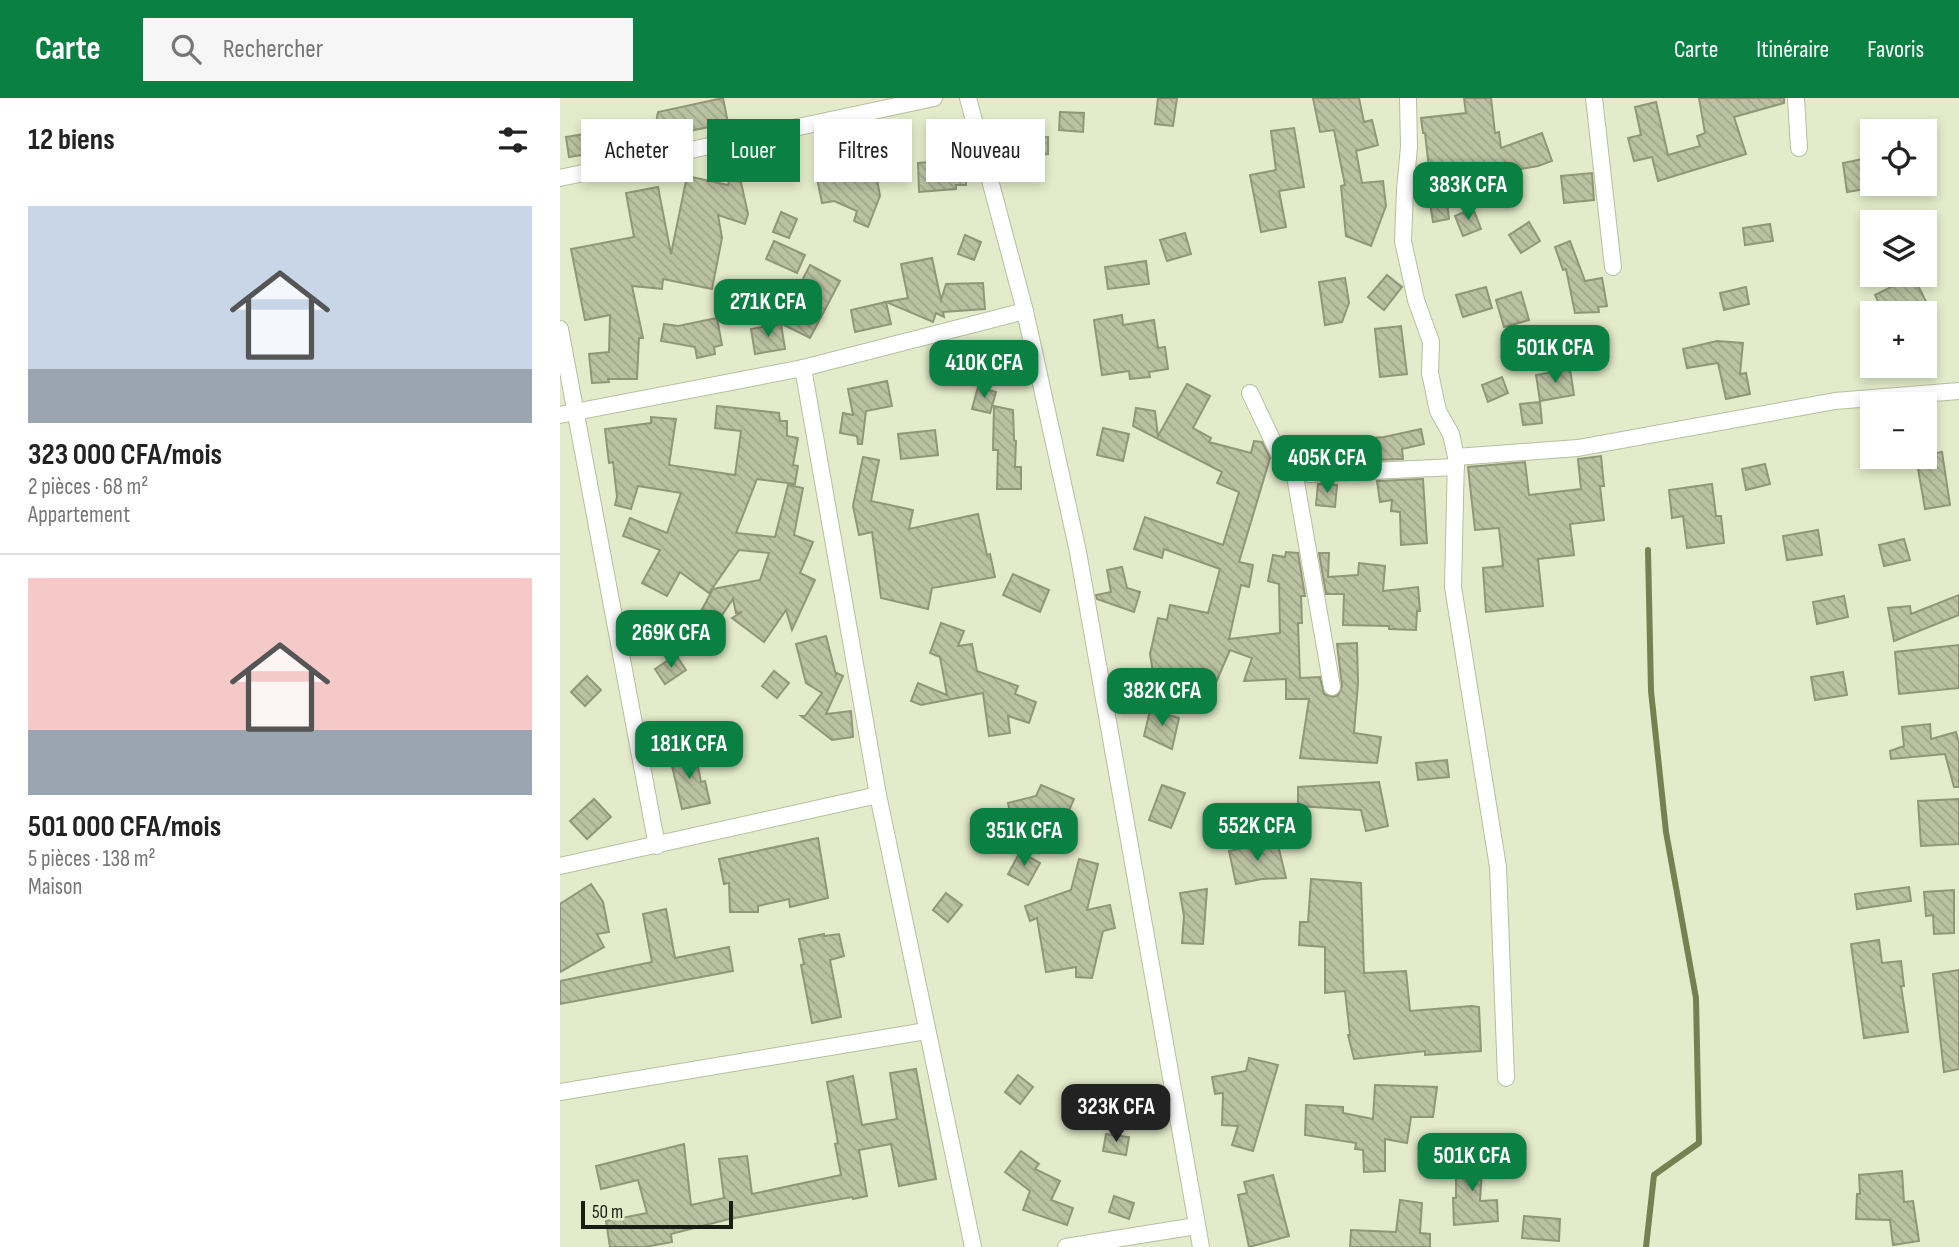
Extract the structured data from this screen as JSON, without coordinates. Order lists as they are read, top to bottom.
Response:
{
  "scale_bar": "50 m",
  "page": {
    "header": "Carte",
    "search": "Rechercher",
    "nav": ["Carte", "Itinéraire", "Favoris"],
    "heading": "12 biens",
    "map_buttons": ["+", "−"],
    "chip": [
      "Acheter",
      "Louer",
      "Filtres",
      "Nouveau"
    ],
    "price": [
      "383K CFA",
      "271K CFA",
      "501K CFA",
      "410K CFA",
      "405K CFA",
      "269K CFA",
      "382K CFA",
      "181K CFA",
      "552K CFA",
      "351K CFA",
      "323K CFA",
      "501K CFA"
    ],
    "list": [
      {
        "name": "323 000 CFA/mois",
        "note": "2 pièces · 68 m² · Appartement"
      },
      {
        "name": "501 000 CFA/mois",
        "note": "5 pièces · 138 m² · Maison"
      }
    ],
    "scale": "50 m"
  }
}
